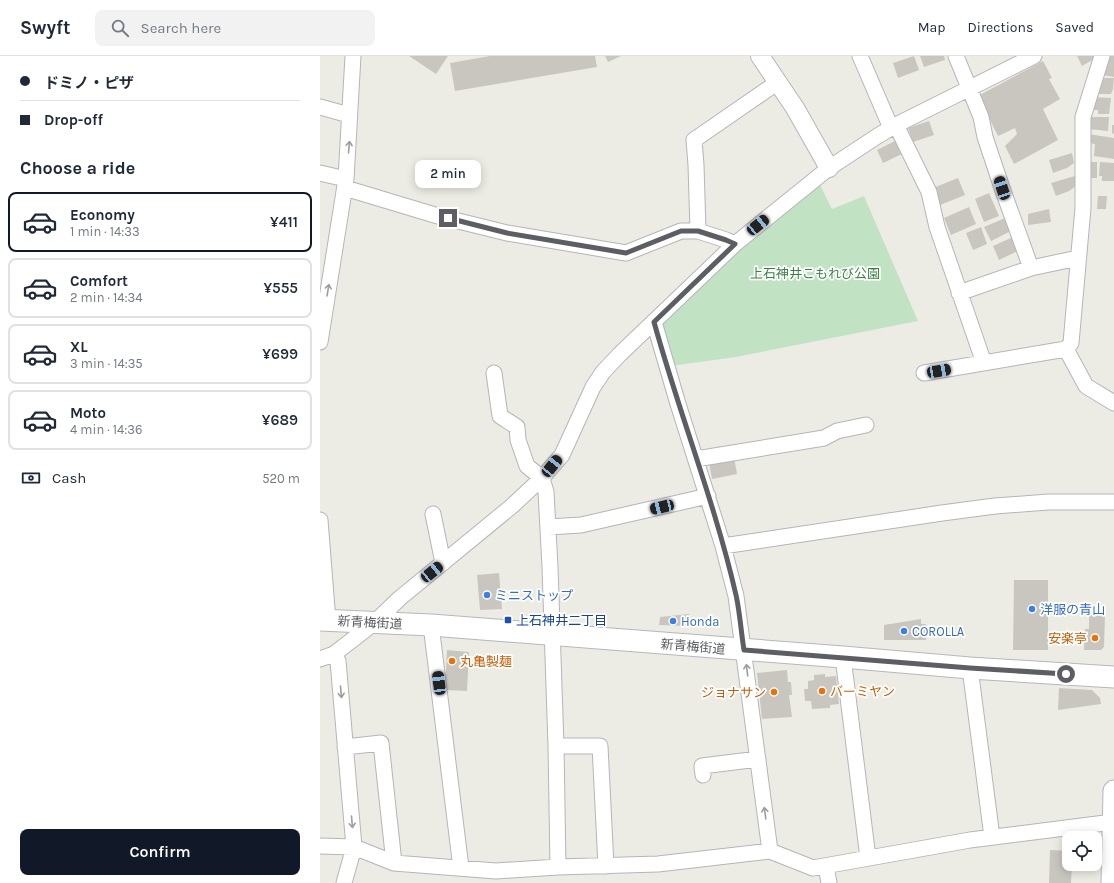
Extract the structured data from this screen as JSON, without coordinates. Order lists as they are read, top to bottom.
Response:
{
  "streets": {
    "main road": ["新青梅街道"]
  },
  "parks": ["上石神井こもれび公園"],
  "places": {
    "other": [
      "ミニストップ",
      "洋服の青山",
      "Honda",
      "COROLLA",
      "安楽亭",
      "丸亀製麺",
      "バーミヤン",
      "ジョナサン"
    ],
    "transit": ["上石神井二丁目"]
  },
  "page": {
    "header": "Swyft",
    "search": "Search here",
    "nav": ["Map", "Directions", "Saved"],
    "banner": ["ドミノ・ピザ", "Drop-off"],
    "heading": "Choose a ride",
    "bubble": "2 min",
    "list": [
      {
        "name": "Economy",
        "note": "1 min · 14:33",
        "value": "¥411"
      },
      {
        "name": "Comfort",
        "note": "2 min · 14:34",
        "value": "¥555"
      },
      {
        "name": "XL",
        "note": "3 min · 14:35",
        "value": "¥699"
      },
      {
        "name": "Moto",
        "note": "4 min · 14:36",
        "value": "¥689"
      }
    ],
    "pay": ["Cash", "520 m"],
    "buttons": "Confirm"
  }
}
